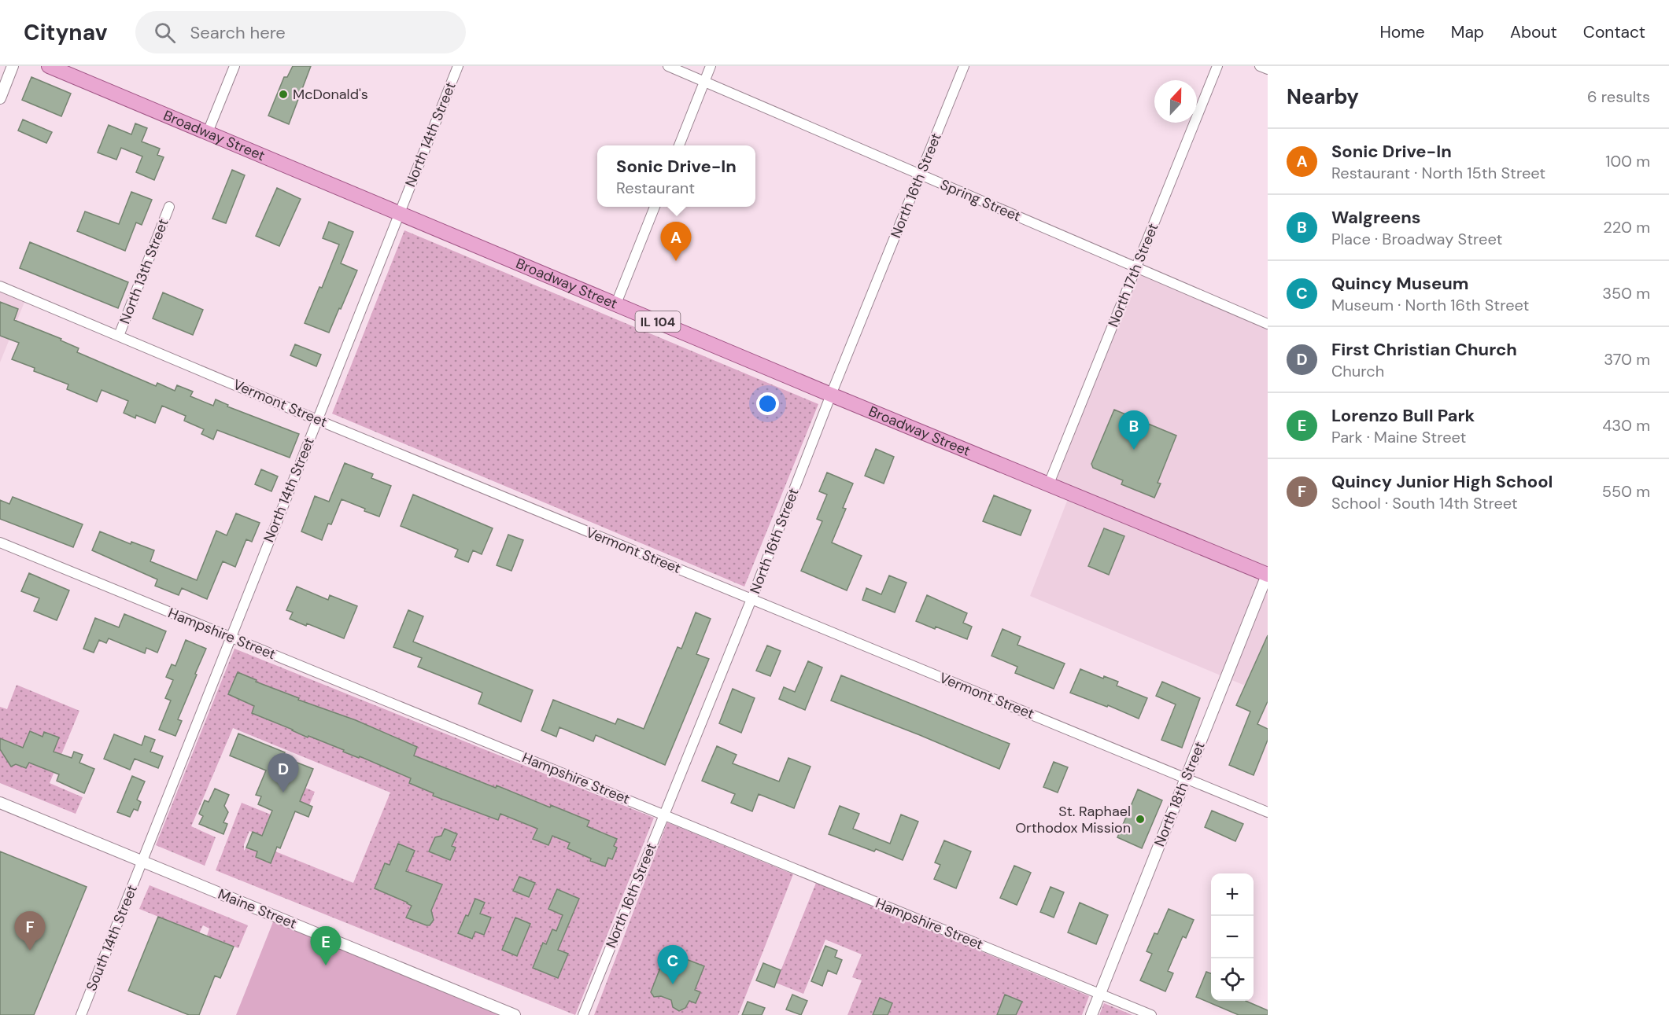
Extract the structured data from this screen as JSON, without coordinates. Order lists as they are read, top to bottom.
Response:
{
  "streets": {
    "main road": ["Broadway Street", "IL 104"],
    "street": [
      "North 14th Street",
      "North 16th Street",
      "Spring Street",
      "North 13th Street",
      "North 17th Street",
      "Vermont Street",
      "Hampshire Street",
      "North 18th Street",
      "Maine Street",
      "South 14th Street"
    ]
  },
  "crossings": [
    ["Broadway Street", "North 14th Street"],
    ["Broadway Street", "North 16th Street"],
    ["Broadway Street", "North 17th Street"],
    ["Broadway Street", "North 18th Street"],
    ["North 14th Street", "Vermont Street"],
    ["North 14th Street", "Hampshire Street"],
    ["North 14th Street", "Maine Street"],
    ["North 14th Street", "South 14th Street"],
    ["North 16th Street", "Spring Street"],
    ["North 16th Street", "Vermont Street"],
    ["North 16th Street", "Hampshire Street"],
    ["Spring Street", "North 17th Street"],
    ["North 13th Street", "Vermont Street"],
    ["Vermont Street", "North 18th Street"],
    ["Hampshire Street", "North 18th Street"],
    ["Maine Street", "South 14th Street"]
  ],
  "places": ["McDonald's", "St. Raphael Orthodox Mission"],
  "north": "top",
  "page": {
    "header": "Citynav",
    "search": "Search here",
    "nav": [
      "Home",
      "Map",
      "About",
      "Contact"
    ],
    "heading": ["Nearby", "6 results"],
    "list": [
      {
        "mark": "A",
        "name": "Sonic Drive-In",
        "note": "Restaurant · North 15th Street",
        "value": "100 m"
      },
      {
        "mark": "B",
        "name": "Walgreens",
        "note": "Place · Broadway Street",
        "value": "220 m"
      },
      {
        "mark": "C",
        "name": "Quincy Museum",
        "note": "Museum · North 16th Street",
        "value": "350 m"
      },
      {
        "mark": "D",
        "name": "First Christian Church",
        "note": "Church",
        "value": "370 m"
      },
      {
        "mark": "E",
        "name": "Lorenzo Bull Park",
        "note": "Park · Maine Street",
        "value": "430 m"
      },
      {
        "mark": "F",
        "name": "Quincy Junior High School",
        "note": "School · South 14th Street",
        "value": "550 m"
      }
    ],
    "popup": ["Sonic Drive-In", "Restaurant"],
    "pins": [
      "A",
      "B",
      "D",
      "F",
      "E",
      "C"
    ],
    "map_buttons": ["+", "−"]
  }
}
